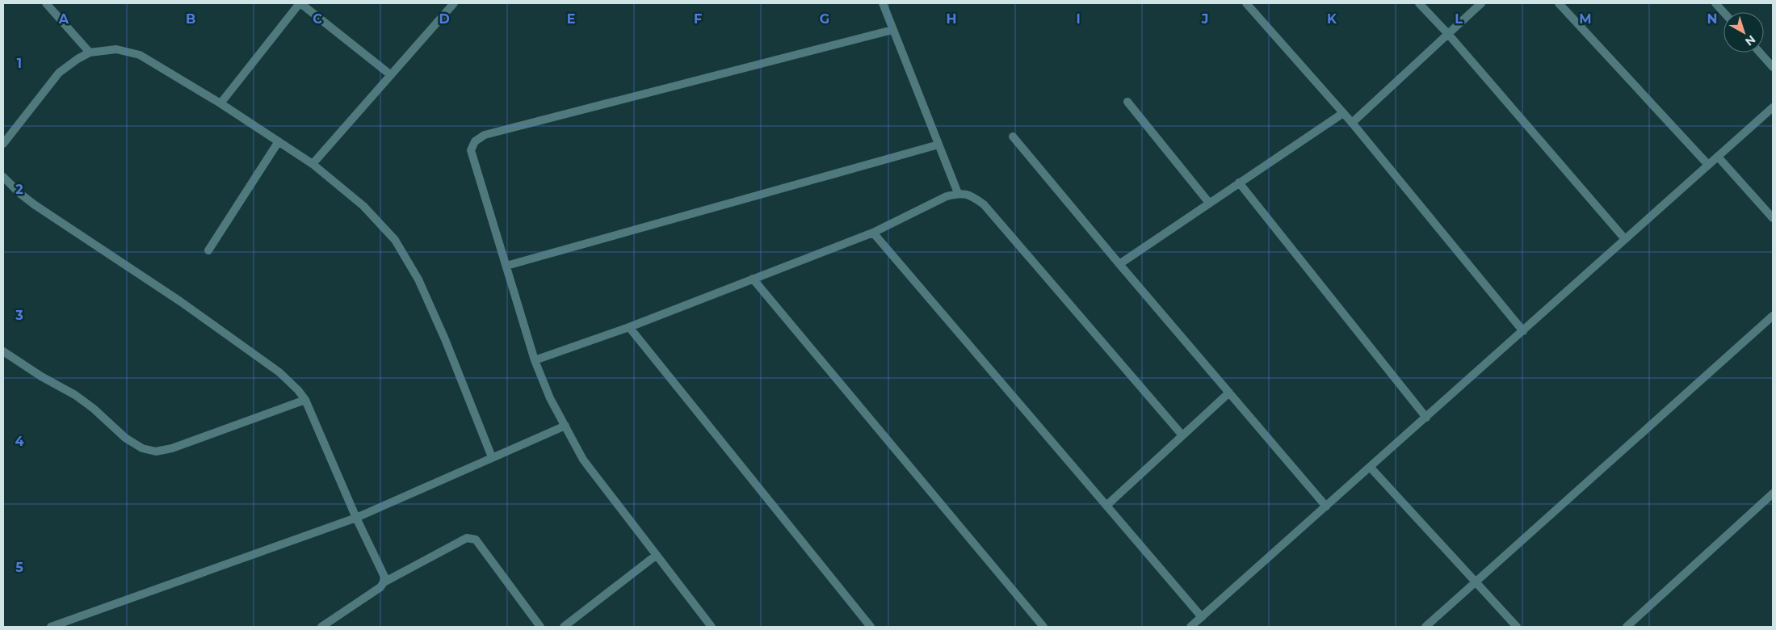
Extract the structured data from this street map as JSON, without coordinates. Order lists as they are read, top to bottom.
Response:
{
  "north": "bottom right",
  "grid": {
    "columns": [
      "A",
      "B",
      "C",
      "D",
      "E",
      "F",
      "G",
      "H",
      "I",
      "J",
      "K",
      "L",
      "M",
      "N"
    ],
    "rows": [
      "1",
      "2",
      "3",
      "4",
      "5"
    ]
  }
}
